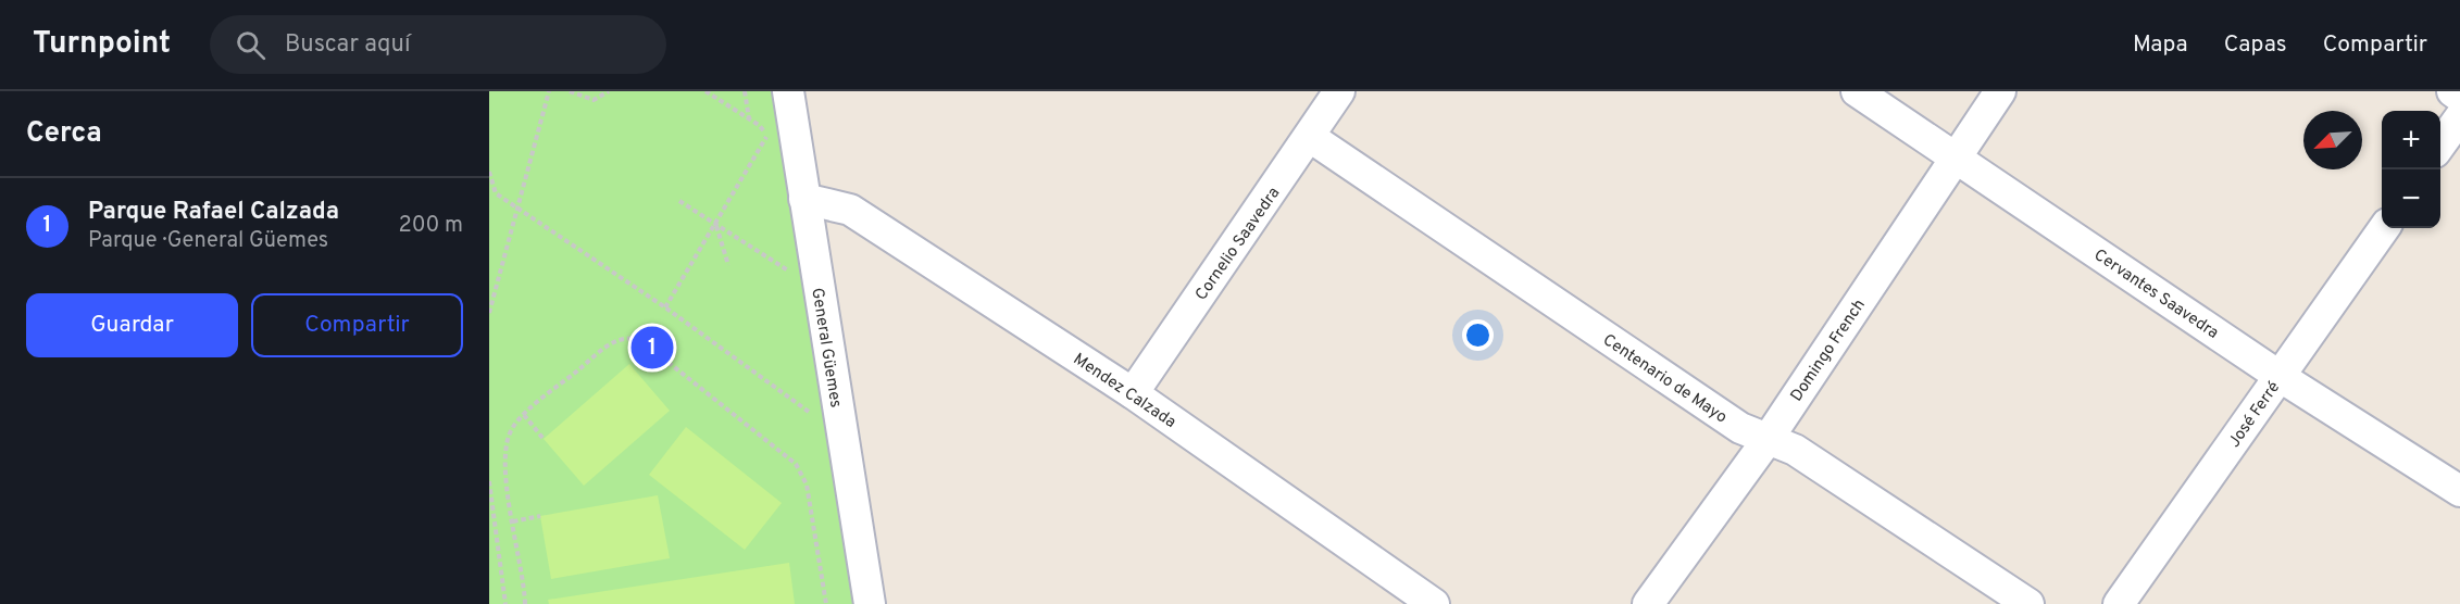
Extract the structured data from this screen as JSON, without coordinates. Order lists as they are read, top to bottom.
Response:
{
  "streets": {
    "street": [
      "Cornelio Saavedra",
      "Cervantes Saavedra",
      "General Güemes",
      "Domingo French",
      "Centenario de Mayo",
      "Mendez Calzada",
      "José Ferré"
    ]
  },
  "crossings": [
    ["Cornelio Saavedra", "Centenario de Mayo"],
    ["Cornelio Saavedra", "Mendez Calzada"],
    ["Cervantes Saavedra", "Domingo French"],
    ["Cervantes Saavedra", "José Ferré"],
    ["General Güemes", "Mendez Calzada"],
    ["Domingo French", "Centenario de Mayo"]
  ],
  "north": "bottom left",
  "page": {
    "header": "Turnpoint",
    "search": "Buscar aquí",
    "nav": ["Mapa", "Capas", "Compartir"],
    "heading": "Cerca",
    "map_buttons": ["+", "−"],
    "list": [
      {
        "mark": "1",
        "name": "Parque Rafael Calzada",
        "note": "Parque · General Güemes",
        "value": "200 m"
      }
    ],
    "buttons": ["Guardar", "Compartir"],
    "pins": "1"
  }
}
